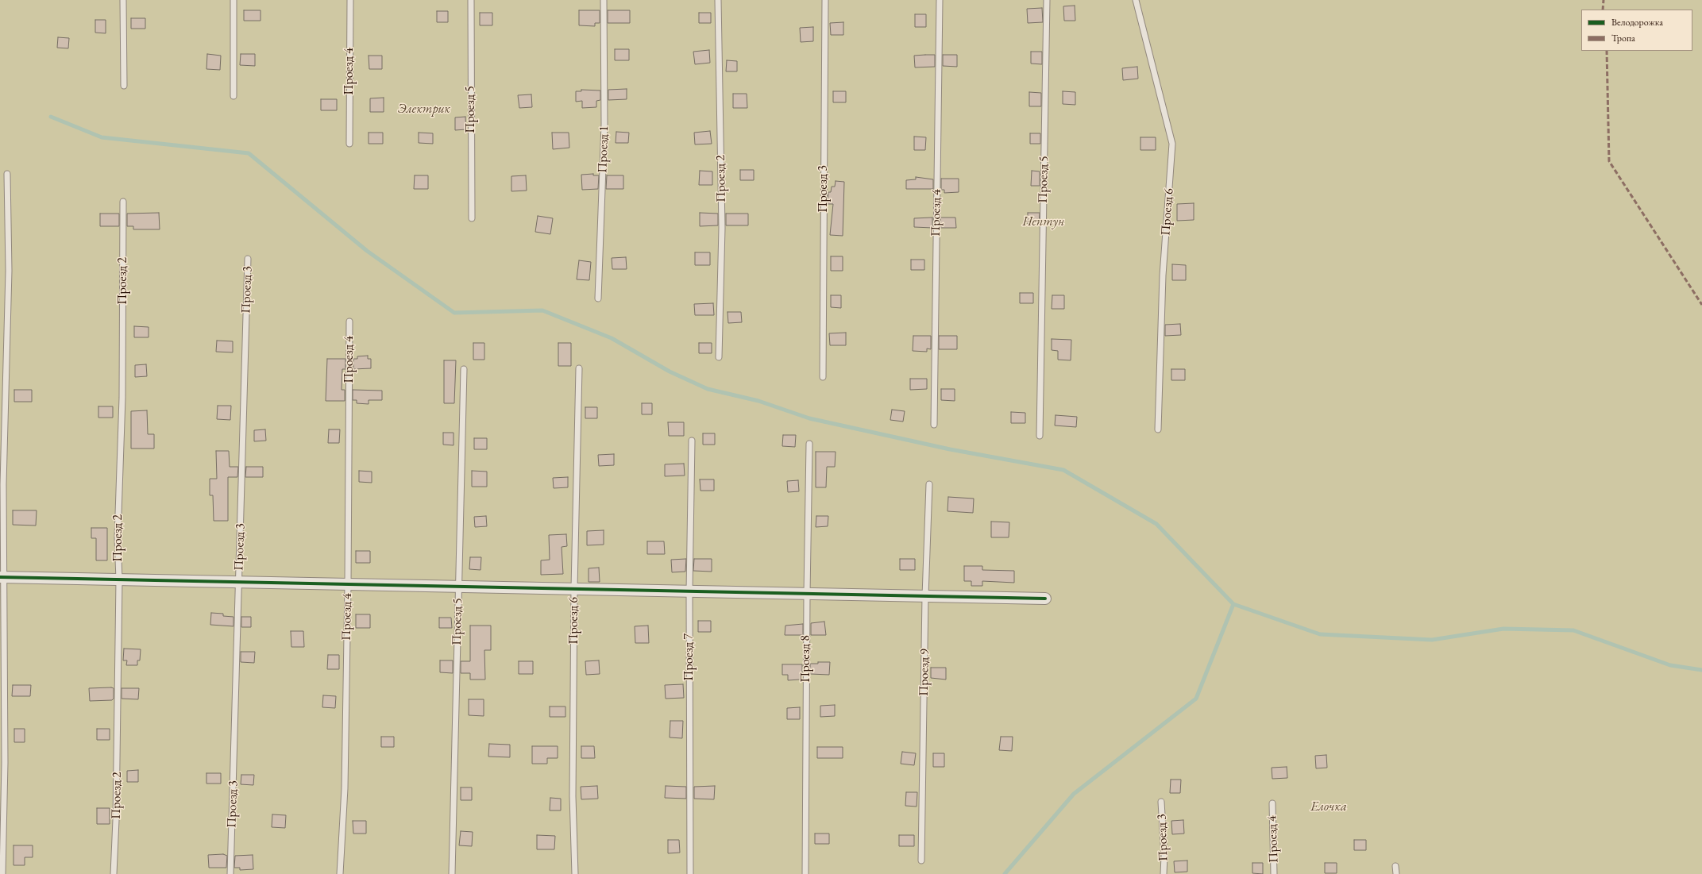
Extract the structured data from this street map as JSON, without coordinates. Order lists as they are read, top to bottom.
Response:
{
  "streets": {
    "lane": [
      "Проезд 4",
      "Проезд 5",
      "Проезд 1",
      "Проезд 2",
      "Проезд 3",
      "Проезд 6",
      "Проезд 7",
      "Проезд 8",
      "Проезд 9"
    ]
  },
  "parks": ["Электрик", "Нептун", "Елочка"],
  "legend": ["Велодорожка", "Тропа"]
}
